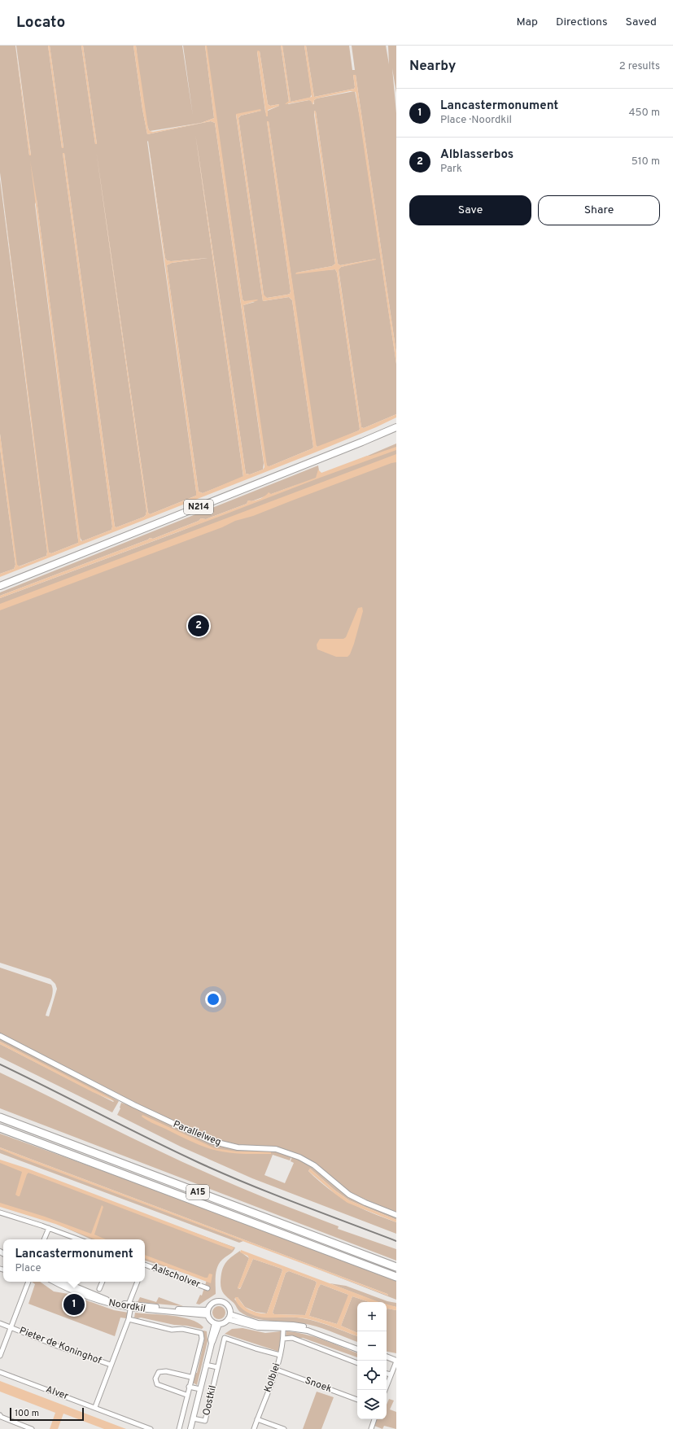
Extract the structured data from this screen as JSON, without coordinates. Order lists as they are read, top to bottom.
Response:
{
  "streets": {
    "highway": ["A15"],
    "main road": ["N214"],
    "street": [
      "Parallelweg",
      "Aalscholver",
      "Noordkil",
      "Pieter de Koninghof",
      "Kolblei",
      "Snoek",
      "Alver",
      "Oostkil"
    ]
  },
  "crossings": [
    ["Aalscholver", "Noordkil"],
    ["Aalscholver", "Pieter de Koninghof"],
    ["Aalscholver", "Alver"],
    ["Noordkil", "Oostkil"],
    ["Kolblei", "Snoek"],
    ["Kolblei", "Oostkil"]
  ],
  "scale_bar": "100 m",
  "page": {
    "header": "Locato",
    "nav": ["Map", "Directions", "Saved"],
    "heading": ["Nearby", "2 results"],
    "list": [
      {
        "mark": "1",
        "name": "Lancastermonument",
        "note": "Place · Noordkil",
        "value": "450 m"
      },
      {
        "mark": "2",
        "name": "Alblasserbos",
        "note": "Park",
        "value": "510 m"
      }
    ],
    "buttons": ["Save", "Share"],
    "pins": ["2", "1"],
    "popup": ["Lancastermonument", "Place"],
    "map_buttons": ["+", "−"],
    "scale": "100 m"
  }
}
